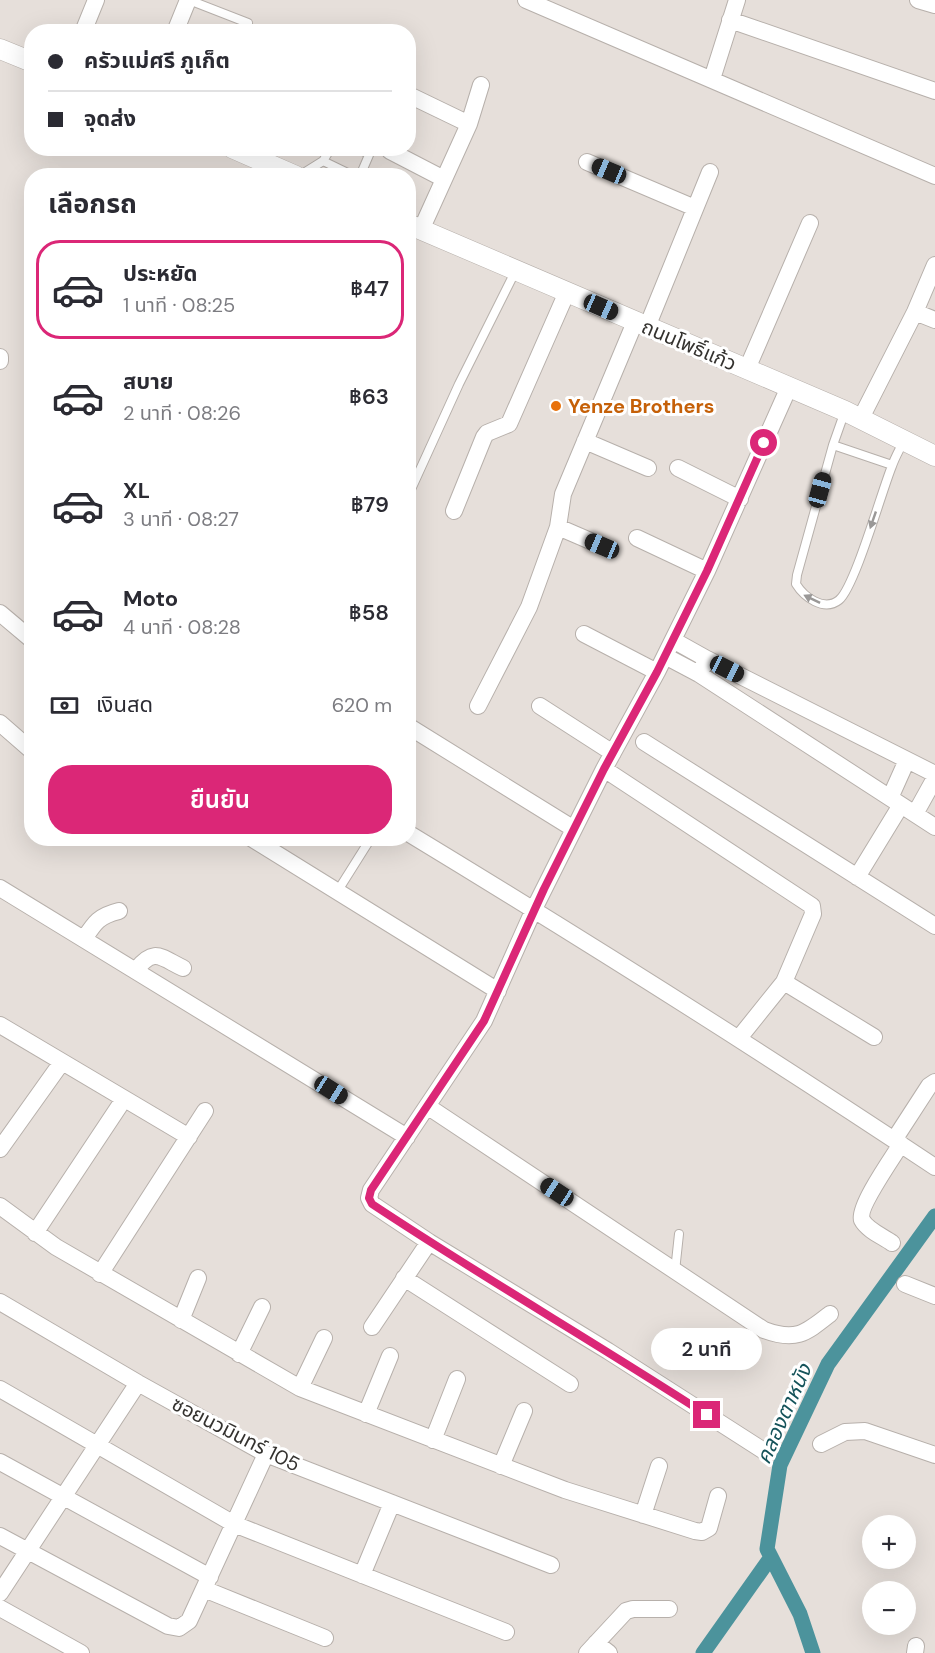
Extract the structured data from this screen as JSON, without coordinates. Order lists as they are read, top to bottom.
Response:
{
  "streets": {
    "street": ["ถนนโพธิ์แก้ว", "ซอยนวมินทร์ 105"]
  },
  "water": ["คลองตาหนัง"],
  "places": ["Yenze Brothers"],
  "page": {
    "banner": ["ครัวแม่ศรี ภูเก็ต", "จุดส่ง"],
    "heading": "เลือกรถ",
    "list": [
      {
        "name": "ประหยัด",
        "note": "1 นาที · 08:25",
        "value": "฿47"
      },
      {
        "name": "สบาย",
        "note": "2 นาที · 08:26",
        "value": "฿63"
      },
      {
        "name": "XL",
        "note": "3 นาที · 08:27",
        "value": "฿79"
      },
      {
        "name": "Moto",
        "note": "4 นาที · 08:28",
        "value": "฿58"
      }
    ],
    "pay": ["เงินสด", "620 m"],
    "buttons": "ยืนยัน",
    "bubble": "2 นาที",
    "map_buttons": ["+", "−"]
  }
}
